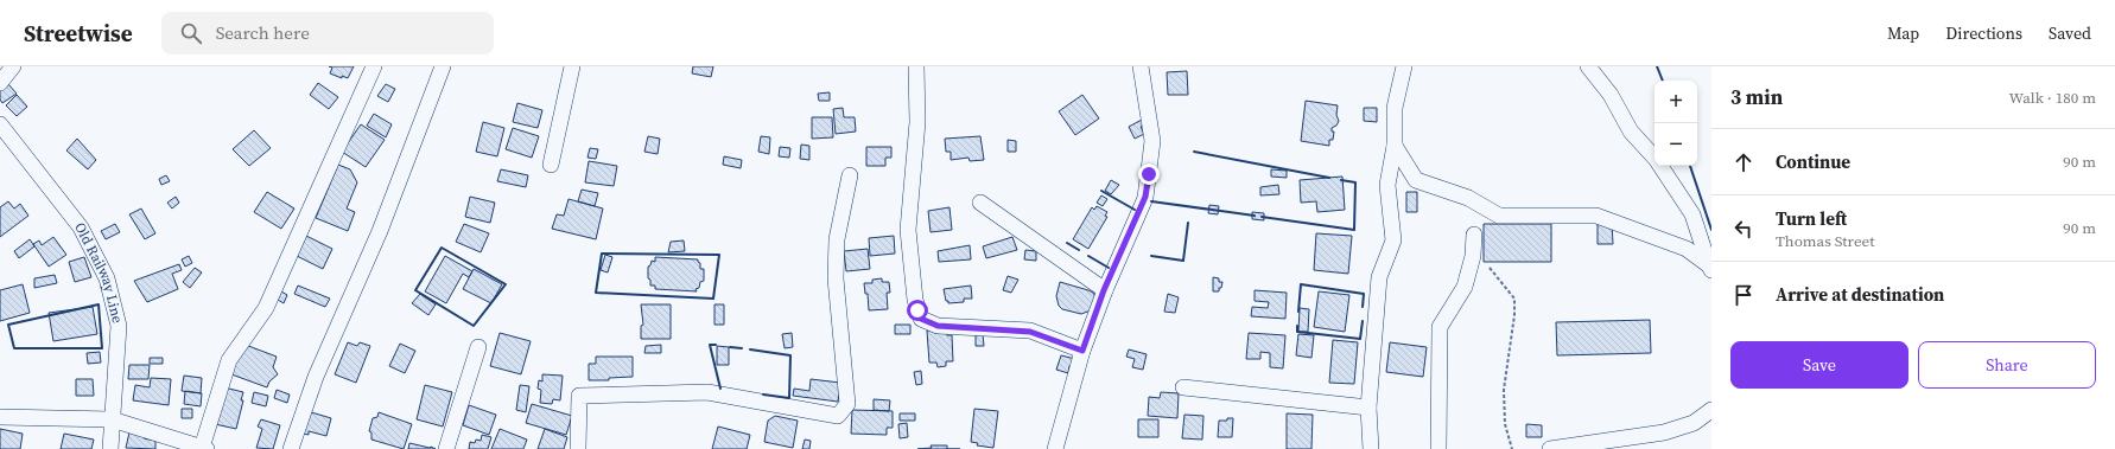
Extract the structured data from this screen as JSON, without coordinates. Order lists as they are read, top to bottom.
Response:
{
  "streets": {
    "street": ["Old Railway Line"]
  },
  "page": {
    "header": "Streetwise",
    "search": "Search here",
    "nav": ["Map", "Directions", "Saved"],
    "heading": ["3 min", "Walk · 180 m"],
    "map_buttons": ["+", "−"],
    "list": [
      ["Continue", "90 m"],
      ["Turn left", "Thomas Street", "90 m"],
      "Arrive at destination"
    ],
    "buttons": ["Save", "Share"]
  }
}
